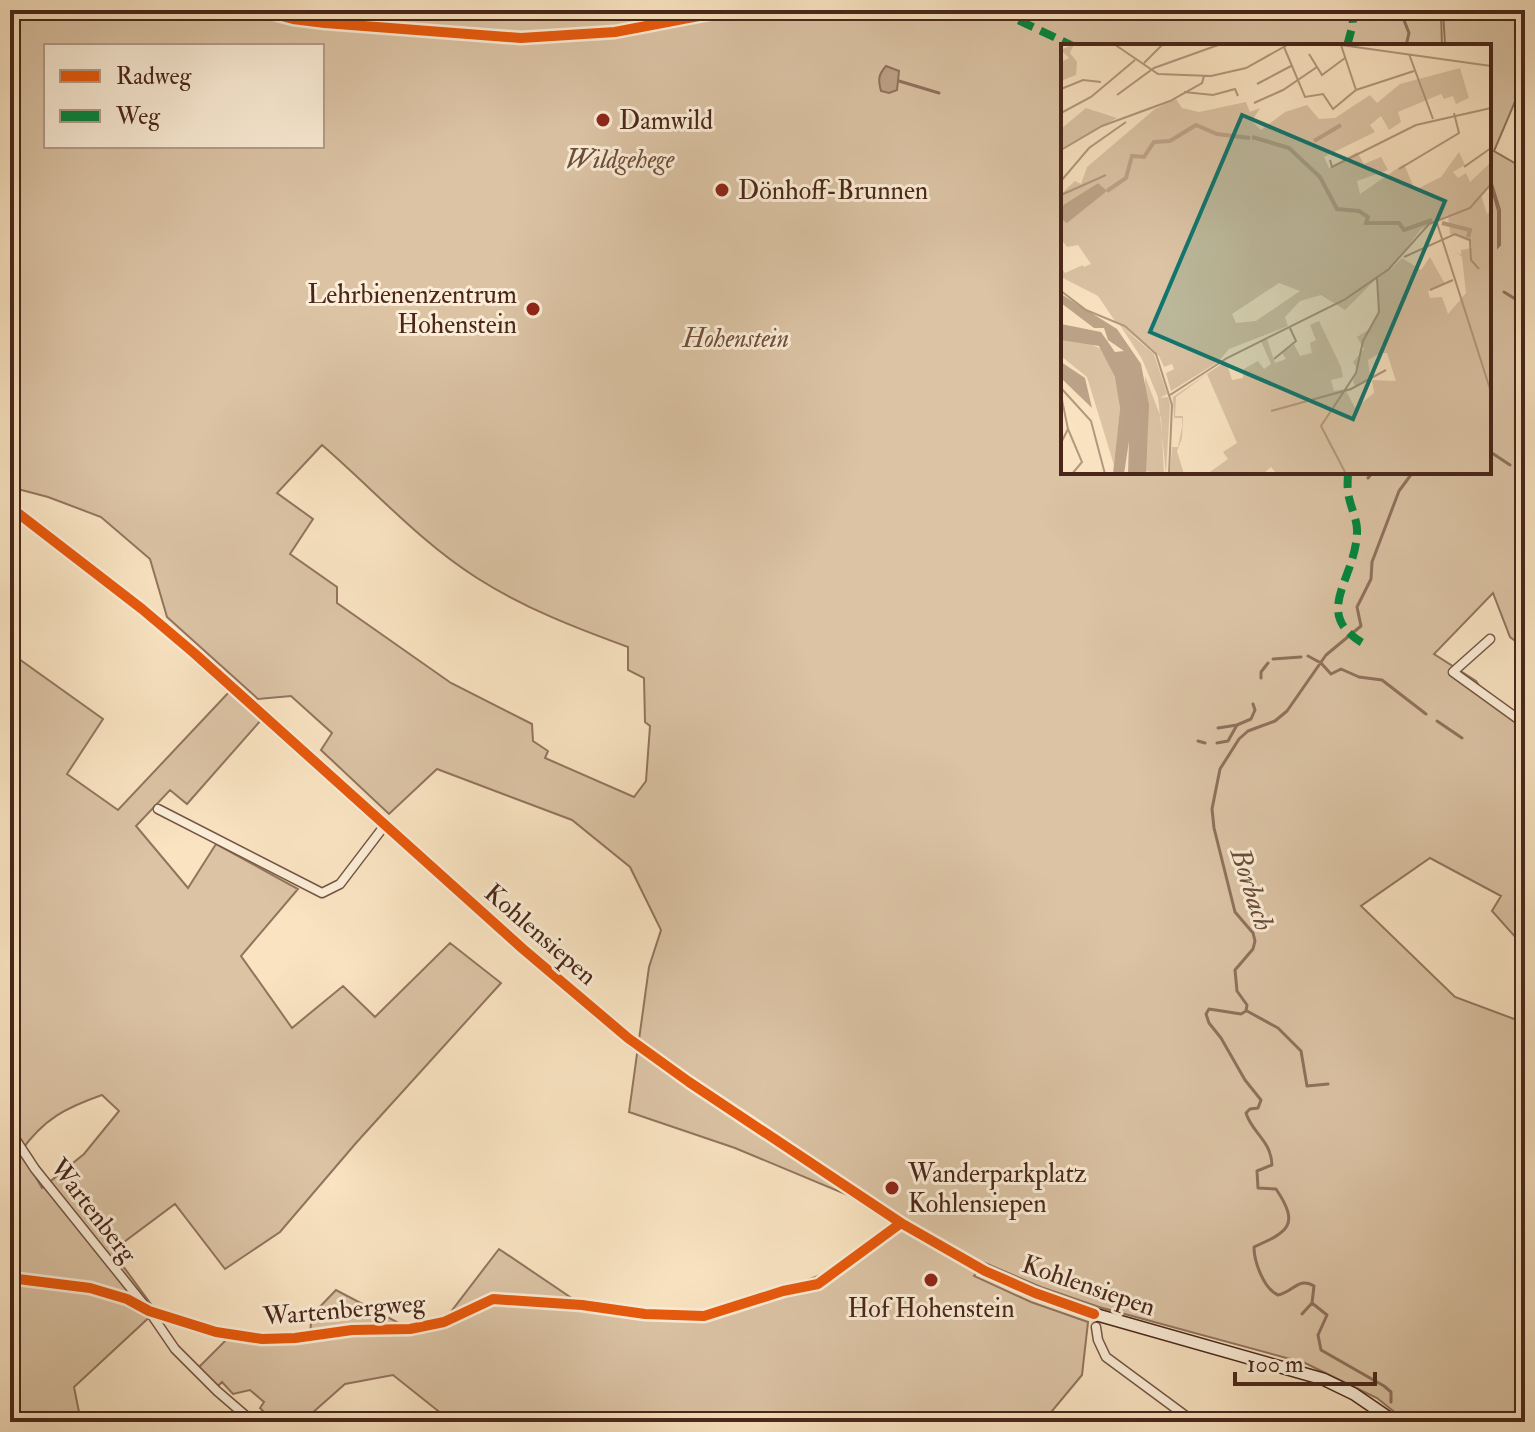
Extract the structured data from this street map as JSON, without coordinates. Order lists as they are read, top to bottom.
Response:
{
  "streets": {
    "street": ["Kohlensiepen", "Wartenberg", "Wartenbergweg"]
  },
  "crossings": [
    ["Kohlensiepen", "Wartenbergweg"],
    ["Wartenberg", "Wartenbergweg"]
  ],
  "water": ["Borbach"],
  "parks": ["Wildgehege", "Hohenstein"],
  "places": [
    "Damwild",
    "Dönhoff-Brunnen",
    "Lehrbienenzentrum Hohenstein",
    "Wanderparkplatz Kohlensiepen",
    "Hof Hohenstein"
  ],
  "legend": ["Radweg", "Weg"],
  "scale_bar": "100 m"
}
